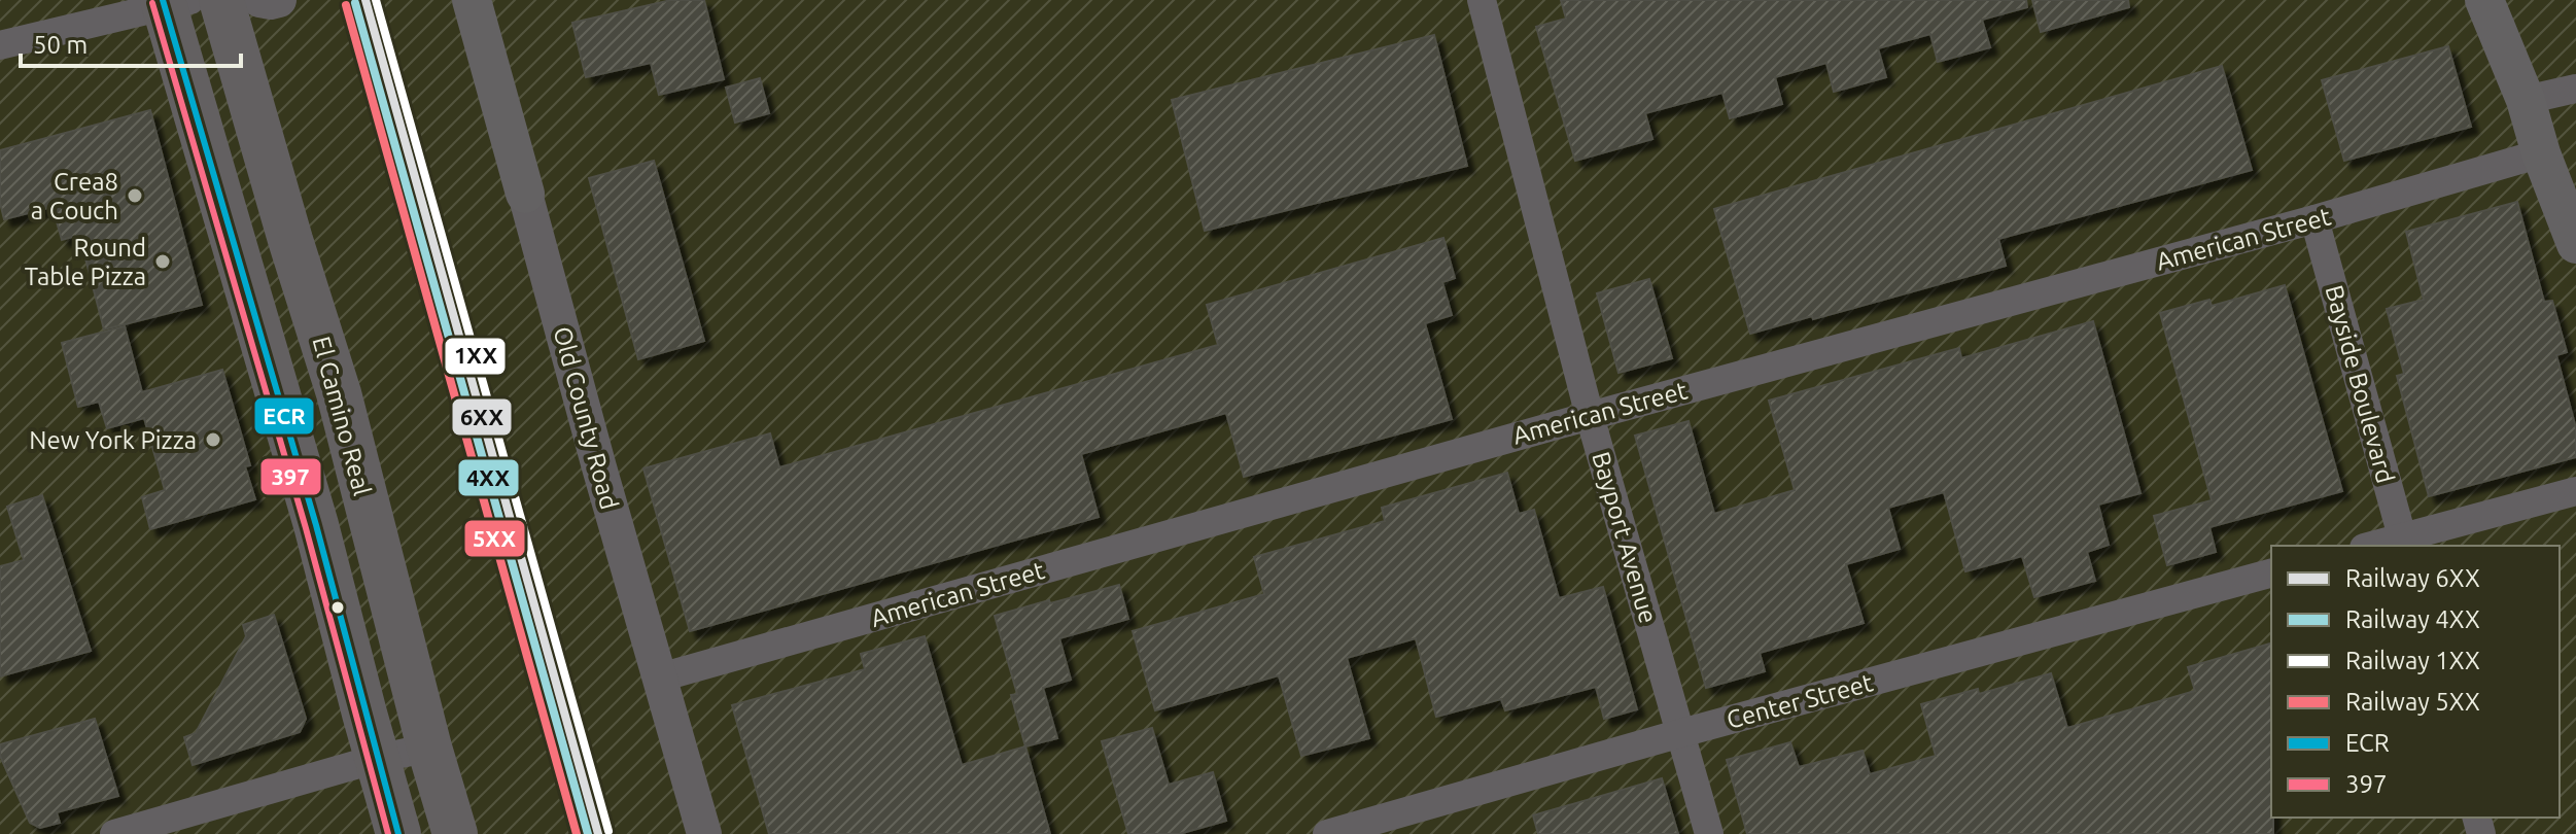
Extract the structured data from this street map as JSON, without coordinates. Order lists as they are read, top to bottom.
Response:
{
  "streets": {
    "main road": ["El Camino Real", "Old County Road"],
    "street": [
      "American Street",
      "Bayside Boulevard",
      "Bayport Avenue",
      "Center Street"
    ]
  },
  "crossings": [
    ["American Street", "Bayside Boulevard"],
    ["American Street", "Old County Road"],
    ["American Street", "Bayport Avenue"],
    ["Bayport Avenue", "Center Street"]
  ],
  "places": ["Crea8 a Couch", "Round Table Pizza", "New York Pizza"],
  "lines": [
    "rail line 6XX",
    "rail line 1XX",
    "transit line ECR",
    "rail line 4XX",
    "transit line 397",
    "rail line 5XX"
  ],
  "legend": [
    "Railway 6XX",
    "Railway 4XX",
    "Railway 1XX",
    "Railway 5XX",
    "ECR",
    "397"
  ],
  "scale_bar": "50 m"
}
